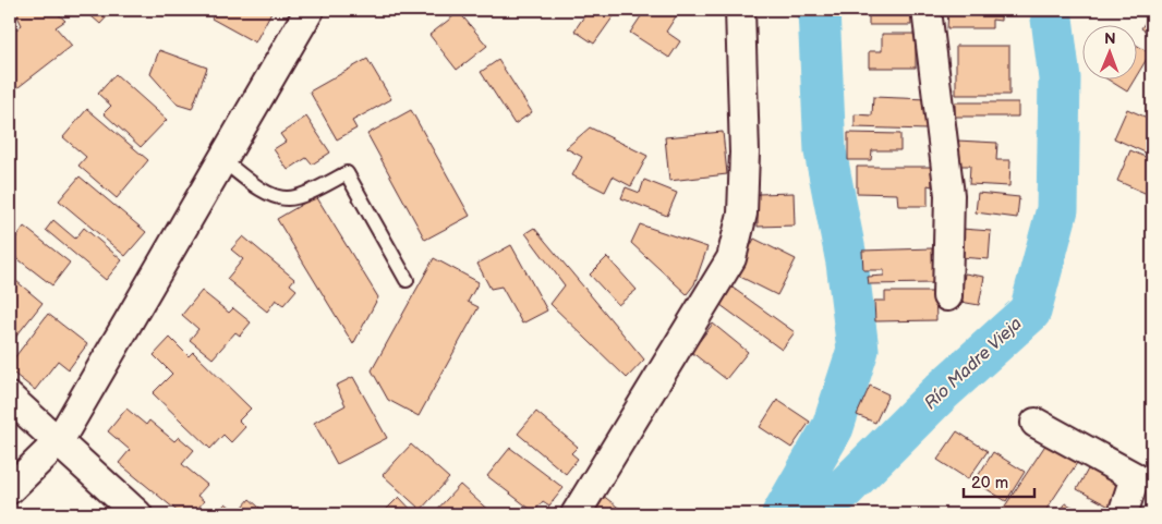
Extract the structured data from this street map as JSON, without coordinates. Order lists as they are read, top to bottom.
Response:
{
  "water": ["Río Madre Vieja"],
  "scale_bar": "20 m",
  "north": "top"
}
